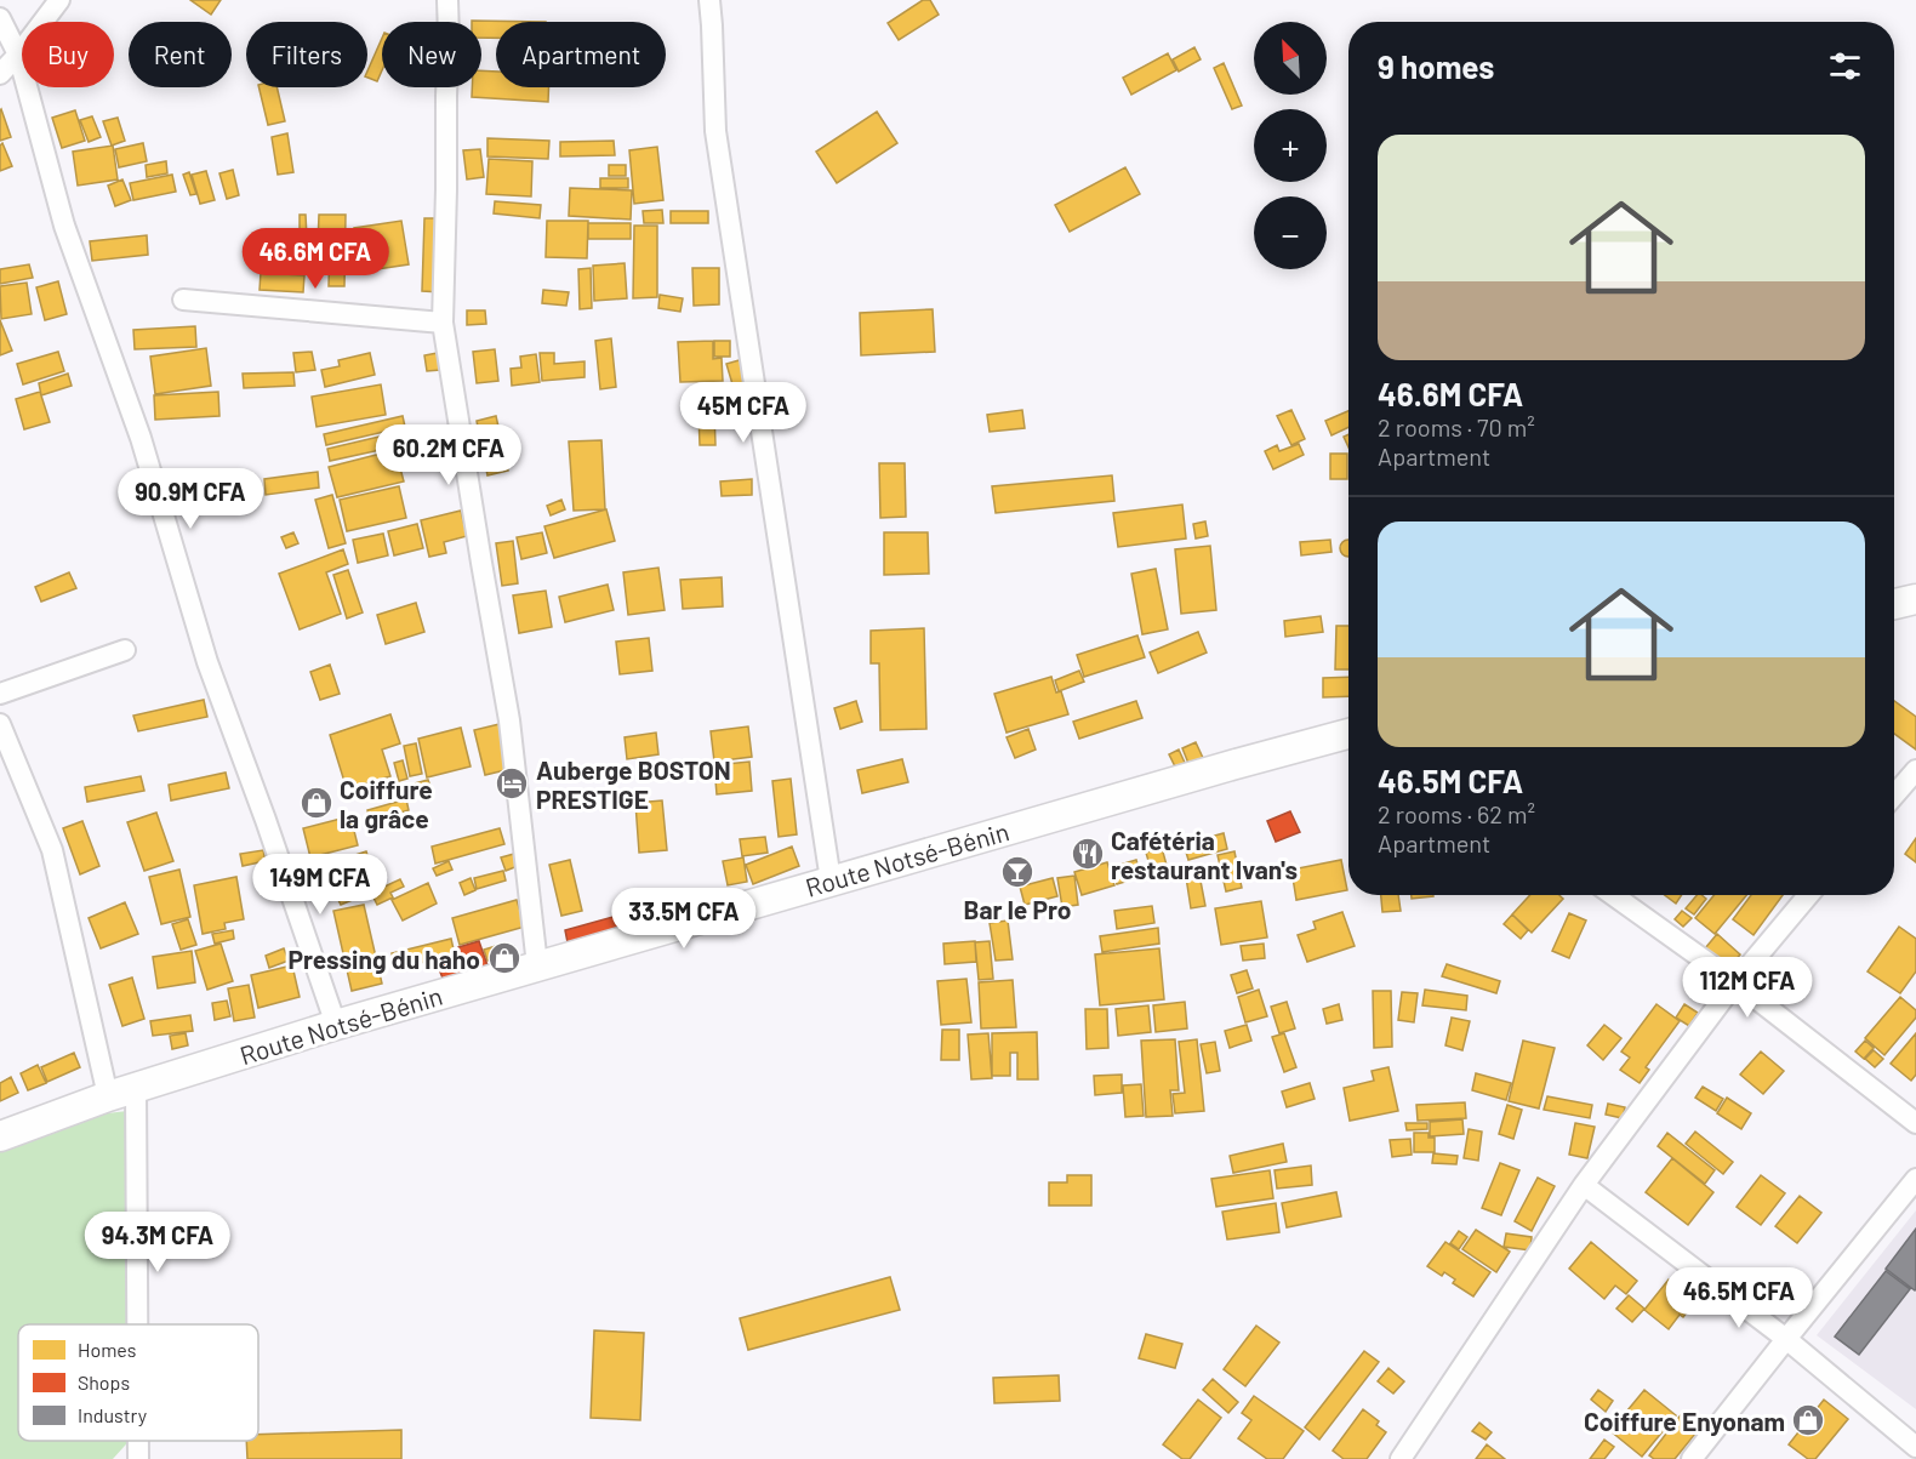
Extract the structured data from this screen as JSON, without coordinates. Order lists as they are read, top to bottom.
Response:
{
  "streets": {
    "main road": ["Route Notsé-Bénin"]
  },
  "places": {
    "hotel": ["Auberge BOSTON PRESTIGE"],
    "shop": ["Coiffure la grâce", "Pressing du haho", "Coiffure Enyonam"],
    "restaurant": ["Cafétéria restaurant Ivan's"],
    "bar": ["Bar le Pro"]
  },
  "legend": ["Homes", "Shops", "Industry"],
  "north": "top left",
  "page": {
    "map_buttons": ["+", "−"],
    "chip": [
      "Buy",
      "Rent",
      "Filters",
      "New",
      "Apartment"
    ],
    "heading": "9 homes",
    "list": [
      {
        "name": "46.6M CFA",
        "note": "2 rooms · 70 m² · Apartment"
      },
      {
        "name": "46.5M CFA",
        "note": "2 rooms · 62 m² · Apartment"
      }
    ],
    "price": [
      "46.6M CFA",
      "45M CFA",
      "60.2M CFA",
      "90.9M CFA",
      "149M CFA",
      "33.5M CFA",
      "112M CFA",
      "94.3M CFA",
      "46.5M CFA"
    ]
  }
}
